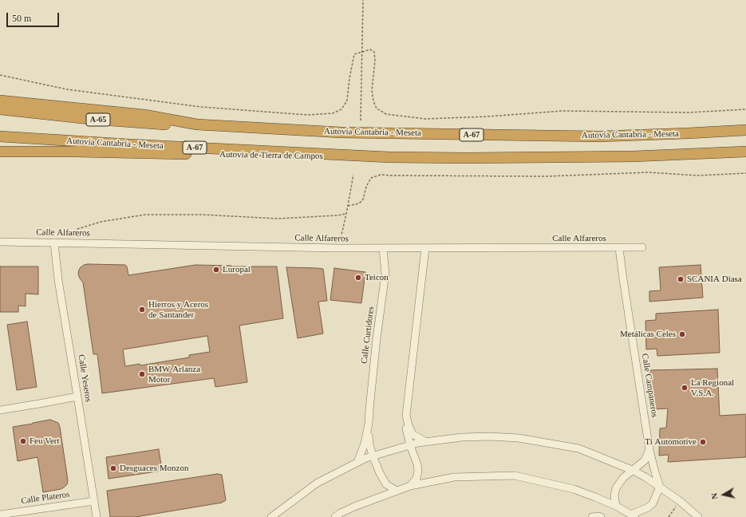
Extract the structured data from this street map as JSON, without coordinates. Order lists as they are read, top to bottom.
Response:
{
  "streets": {
    "highway": [
      "A-65",
      "Autovía Cantabria - Meseta",
      "A-67",
      "Autovia de Tierra de Campos"
    ],
    "street": [
      "Calle Alfareros",
      "Calle Curtidores",
      "Calle Yeseros",
      "Calle Campaneros",
      "Calle Plateros"
    ]
  },
  "crossings": [
    ["A-65", "Autovía Cantabria - Meseta"],
    ["Autovía Cantabria - Meseta", "Autovia de Tierra de Campos"],
    ["Calle Alfareros", "Calle Curtidores"],
    ["Calle Alfareros", "Calle Yeseros"],
    ["Calle Alfareros", "Calle Campaneros"],
    ["Calle Yeseros", "Calle Plateros"]
  ],
  "places": [
    "Luropal",
    "Teicon",
    "SCANIA Diasa",
    "Hierros y Aceros de Santander",
    "Metálicas Celes",
    "BMW Arlanza Motor",
    "La Regional V.S.A.",
    "Feu Vert",
    "Ti Automotive",
    "Desguaces Monzon"
  ],
  "scale_bar": "50 m",
  "north": "left"
}
